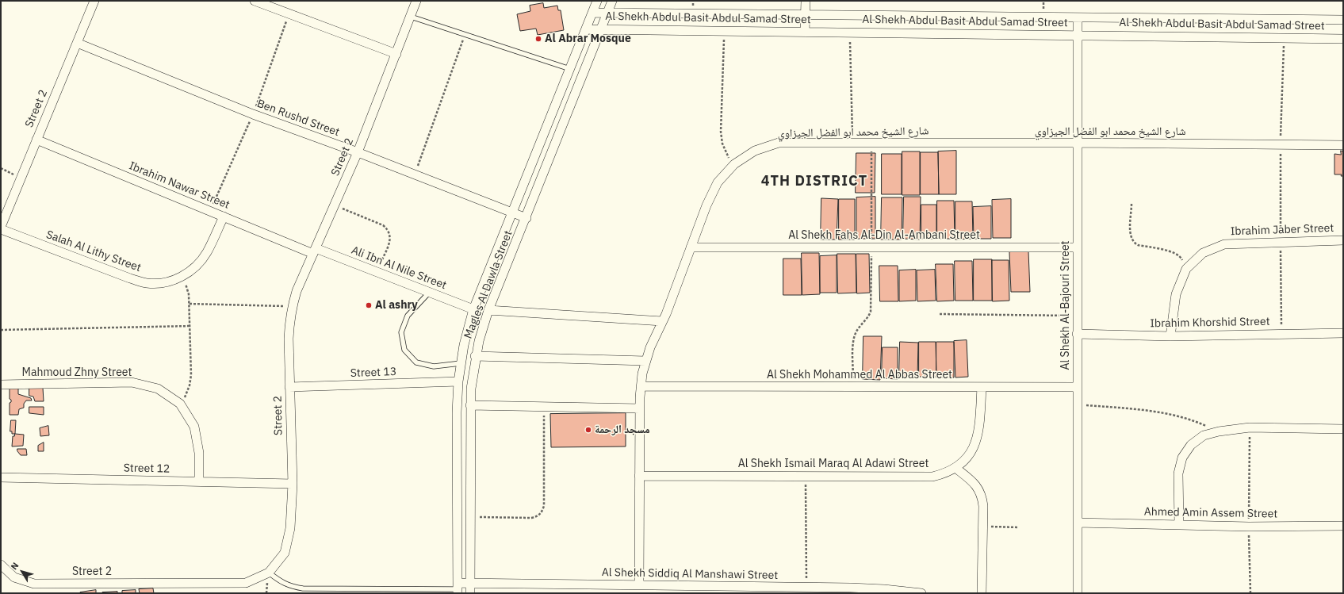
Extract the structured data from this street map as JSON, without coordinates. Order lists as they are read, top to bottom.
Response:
{
  "streets": {
    "street": [
      "Al Shekh Abdul Basit Abdul Samad Street",
      "Street 2",
      "Ben Rushd Street",
      "شارع الشيخ محمد ابو الفضل الجيزاوي",
      "Ibrahim Nawar Street",
      "Ibrahim Jaber Street",
      "Al Shekh Fahs Al-Din Al-Ambani Street",
      "Salah Al Lithy Street",
      "Ali Ibn Al Nile Street",
      "Magles Al Dawla Street",
      "Al Shekh Al-Bajouri Street",
      "Ibrahim Khorshid Street",
      "Mahmoud Zhny Street",
      "Street 13",
      "Al Shekh Mohammed Al Abbas Street",
      "Al Shekh Ismail Maraq Al Adawi Street",
      "Street 12",
      "Ahmed Amin Assem Street",
      "Al Shekh Siddiq Al Manshawi Street"
    ]
  },
  "crossings": [
    ["Al Shekh Abdul Basit Abdul Samad Street", "Magles Al Dawla Street"],
    ["Al Shekh Abdul Basit Abdul Samad Street", "Al Shekh Al-Bajouri Street"],
    ["Street 2", "Ben Rushd Street"],
    ["Street 2", "Ibrahim Nawar Street"],
    ["Street 2", "Ali Ibn Al Nile Street"],
    ["Street 2", "Street 13"],
    ["Street 2", "Street 12"],
    ["Ben Rushd Street", "Magles Al Dawla Street"],
    ["شارع الشيخ محمد ابو الفضل الجيزاوي", "Al Shekh Fahs Al-Din Al-Ambani Street"],
    ["شارع الشيخ محمد ابو الفضل الجيزاوي", "Al Shekh Al-Bajouri Street"],
    ["شارع الشيخ محمد ابو الفضل الجيزاوي", "Al Shekh Mohammed Al Abbas Street"],
    ["شارع الشيخ محمد ابو الفضل الجيزاوي", "Al Shekh Ismail Maraq Al Adawi Street"],
    ["شارع الشيخ محمد ابو الفضل الجيزاوي", "Al Shekh Siddiq Al Manshawi Street"],
    ["Ibrahim Nawar Street", "Salah Al Lithy Street"],
    ["Ibrahim Nawar Street", "Ali Ibn Al Nile Street"],
    ["Ibrahim Jaber Street", "Ibrahim Khorshid Street"],
    ["Al Shekh Fahs Al-Din Al-Ambani Street", "Al Shekh Al-Bajouri Street"],
    ["Ali Ibn Al Nile Street", "Magles Al Dawla Street"],
    ["Magles Al Dawla Street", "Street 13"],
    ["Magles Al Dawla Street", "Al Shekh Siddiq Al Manshawi Street"],
    ["Al Shekh Al-Bajouri Street", "Ibrahim Khorshid Street"],
    ["Al Shekh Al-Bajouri Street", "Al Shekh Mohammed Al Abbas Street"],
    ["Al Shekh Al-Bajouri Street", "Ahmed Amin Assem Street"],
    ["Mahmoud Zhny Street", "Street 12"],
    ["Al Shekh Mohammed Al Abbas Street", "Al Shekh Ismail Maraq Al Adawi Street"]
  ],
  "districts": ["4TH DISTRICT"],
  "places": ["Al Abrar Mosque", "Al ashry", "مسجد الرحمة"],
  "north": "top left"
}
